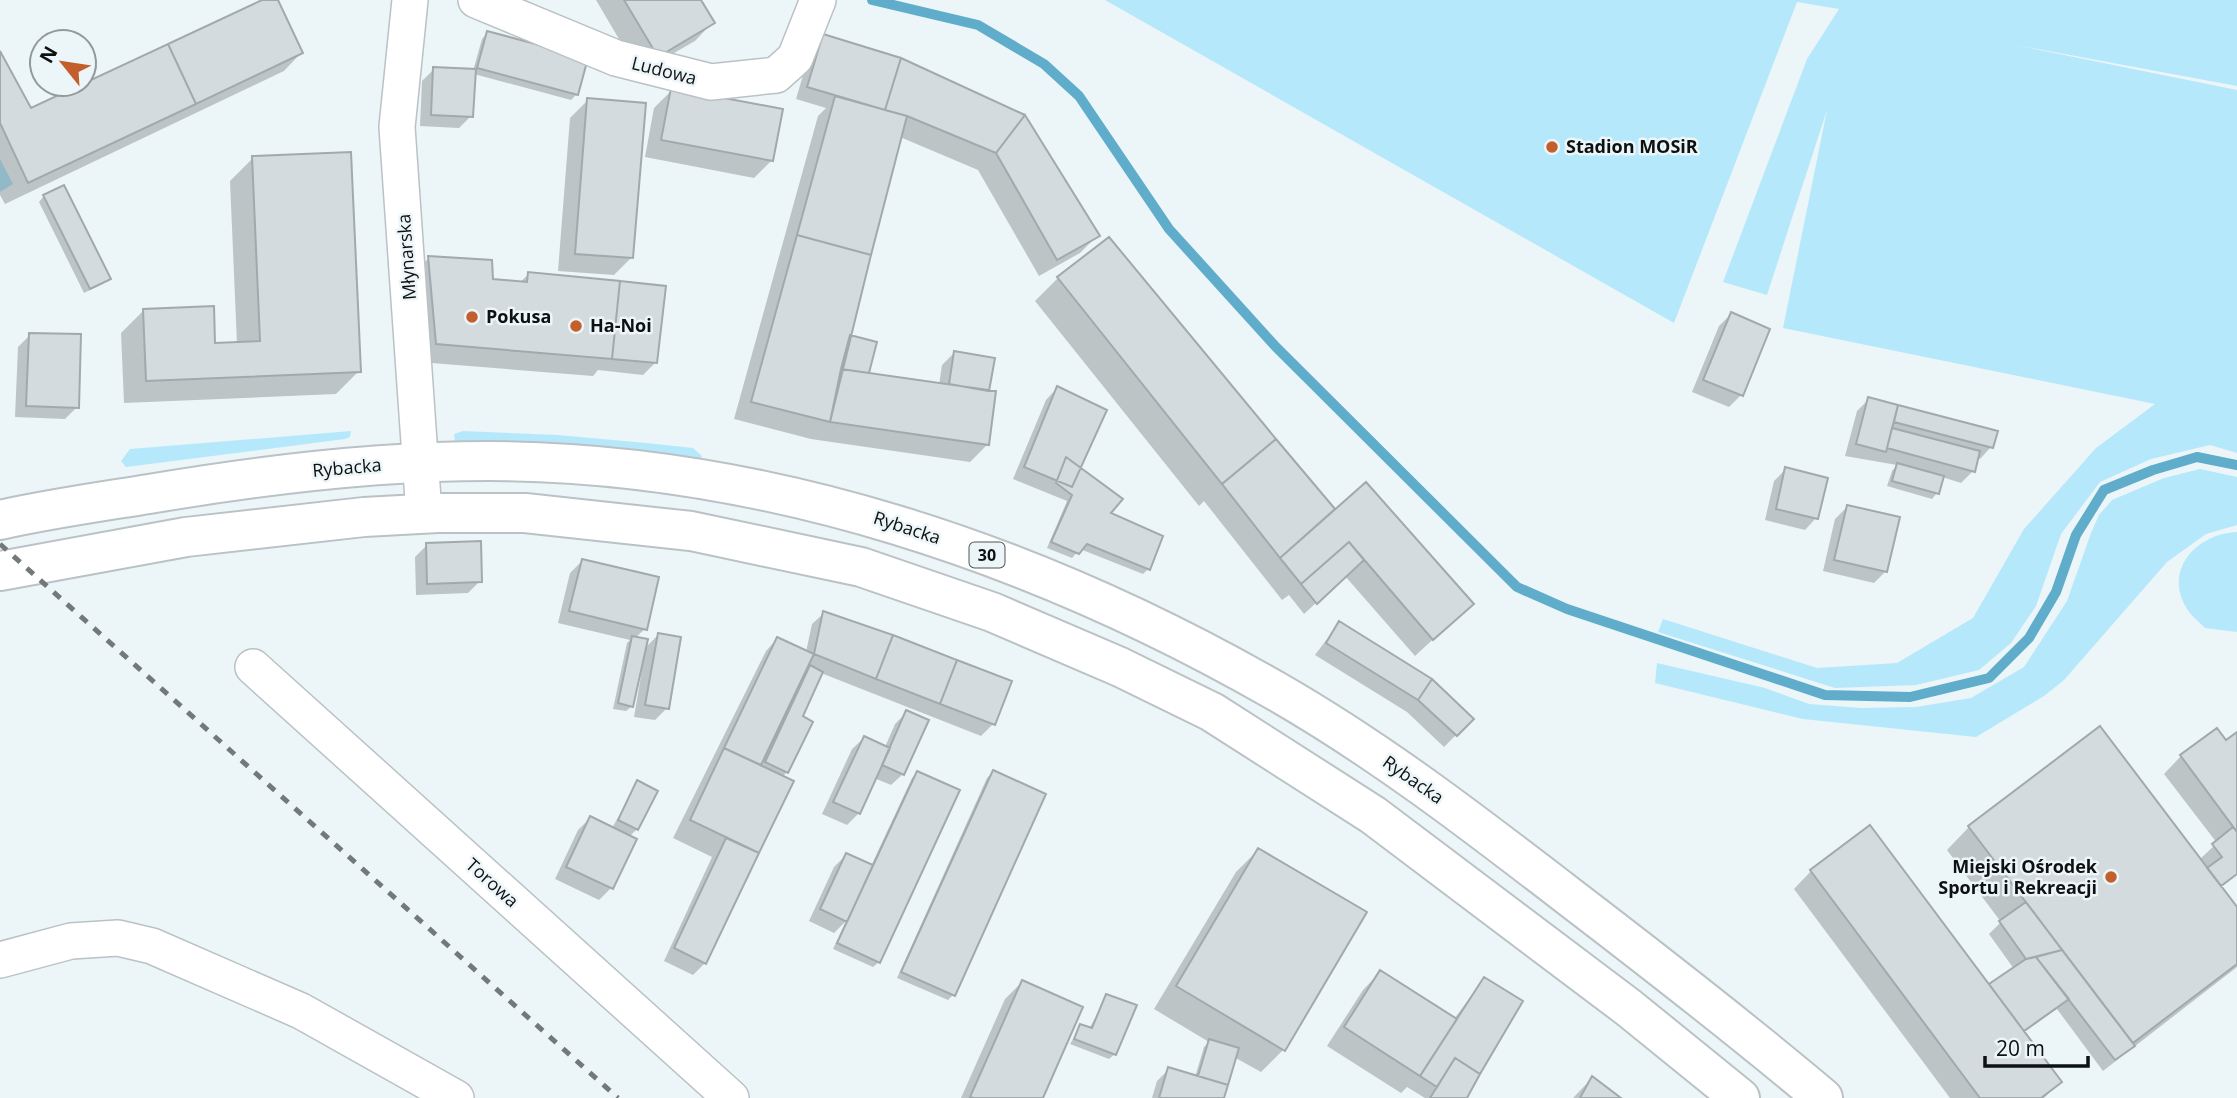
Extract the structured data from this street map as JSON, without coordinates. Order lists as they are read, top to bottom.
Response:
{
  "streets": {
    "main road": ["Rybacka", "30"],
    "street": ["Ludowa", "Młynarska", "Torowa"]
  },
  "crossings": [
    ["Młynarska", "Rybacka"]
  ],
  "places": [
    "Stadion MOSiR",
    "Pokusa",
    "Ha-Noi",
    "Miejski Ośrodek Sportu i Rekreacji"
  ],
  "scale_bar": "20 m",
  "north": "top left"
}
